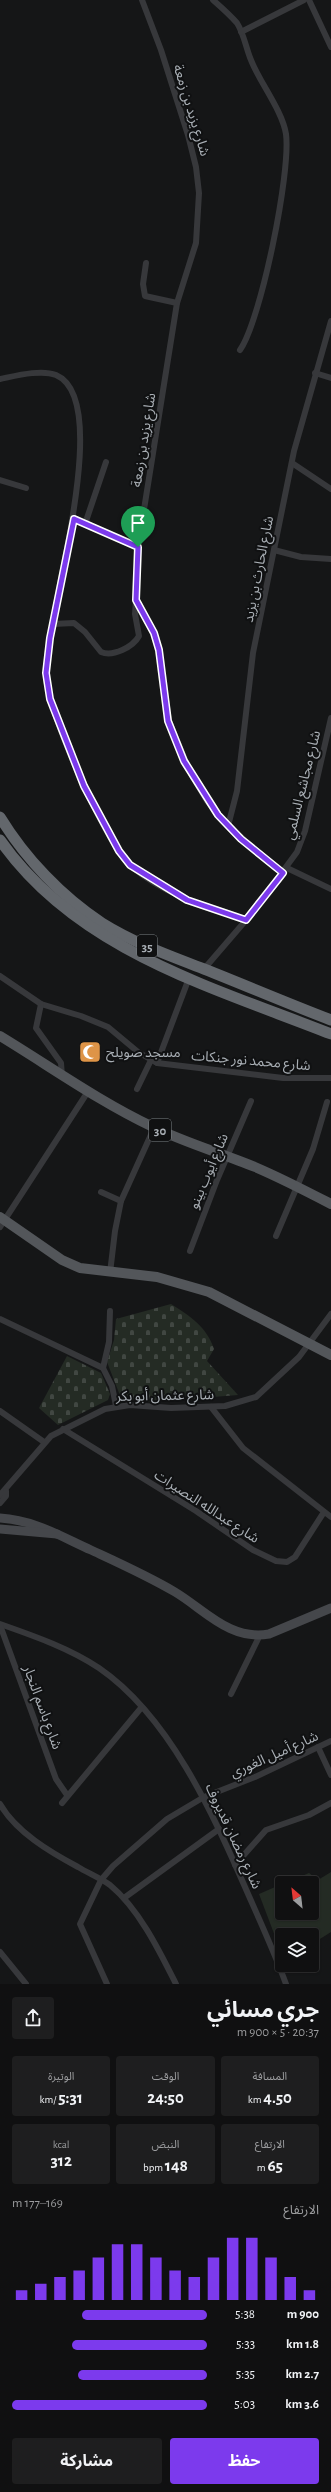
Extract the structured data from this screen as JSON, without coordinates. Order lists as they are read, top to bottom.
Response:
{
  "streets": {
    "highway": ["35"],
    "main road": ["30"],
    "street": [
      "شارع يزيد بن زمعة",
      "شارع الحارث بن يزيد",
      "شارع مجاشع السلمي",
      "شارع محمد نور جنكات",
      "شارع أيوب بينو",
      "شارع عثمان أبو بكر",
      "شارع عبدالله النصيرات",
      "شارع باسم النجار",
      "شارع أميل الغوري",
      "شارع رمضان قديروف"
    ]
  },
  "crossings": [
    ["شارع مجاشع السلمي", "35"],
    ["30", "شارع أيوب بينو"],
    ["شارع عثمان أبو بكر", "شارع عبدالله النصيرات"],
    ["شارع باسم النجار", "شارع رمضان قديروف"],
    ["شارع أميل الغوري", "شارع رمضان قديروف"]
  ],
  "places": {
    "mosque": ["مسجد صويلح"]
  },
  "north": "top left",
  "page": {
    "heading": ["جري مسائي", "20:37 · 5 × 900 m"],
    "stats": [
      ["المسافة", "4.50 km"],
      ["الوقت", "24:50"],
      ["الوتيرة", "5:31 /km"],
      ["الارتفاع", "65 m"],
      ["النبض", "148 bpm"],
      ["kcal", "312"]
    ],
    "chart": ["الارتفاع", "169–177 m"],
    "list": [
      {
        "name": "900 m",
        "note": "5:38"
      },
      {
        "name": "1.8 km",
        "note": "5:33"
      },
      {
        "name": "2.7 km",
        "note": "5:35"
      },
      {
        "name": "3.6 km",
        "note": "5:03"
      }
    ],
    "buttons": ["حفظ", "مشاركة"]
  }
}
